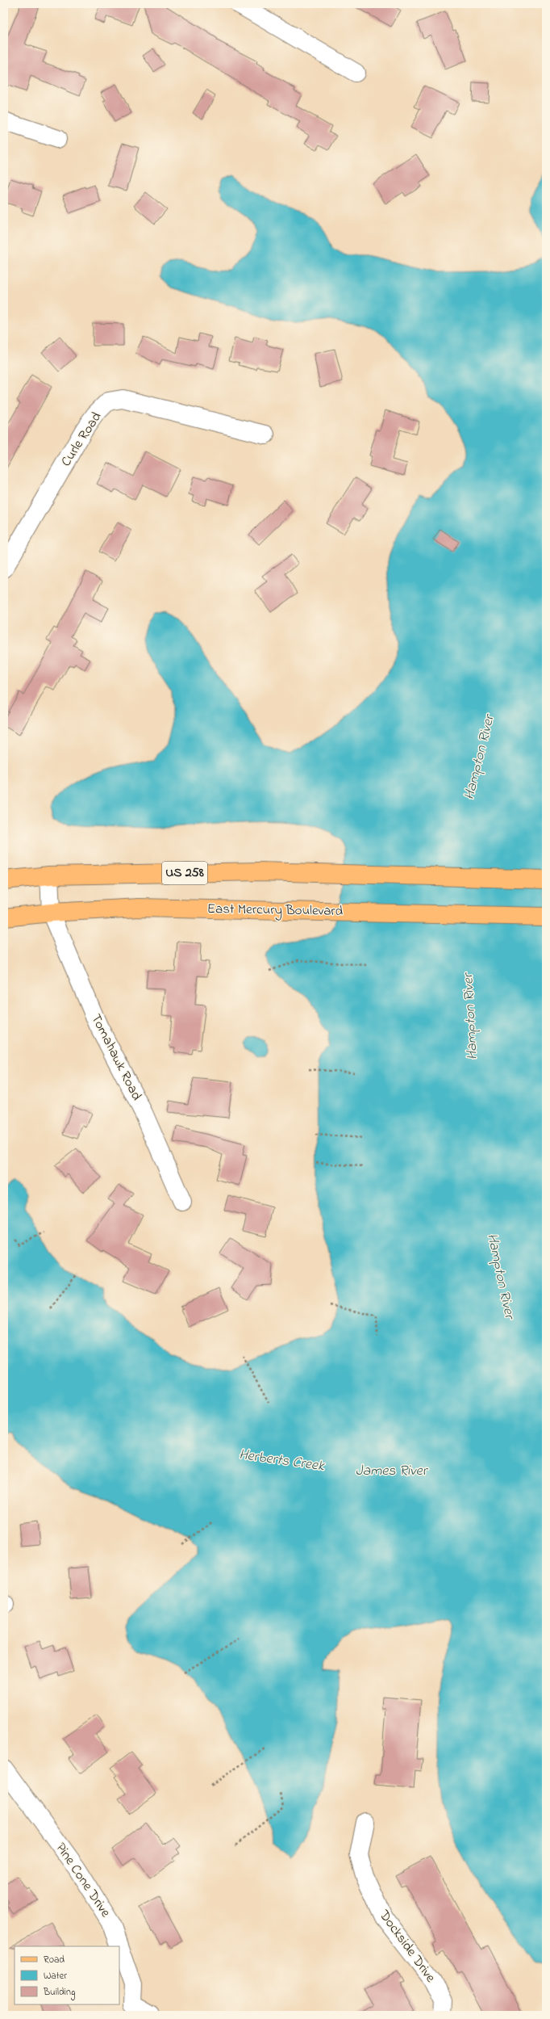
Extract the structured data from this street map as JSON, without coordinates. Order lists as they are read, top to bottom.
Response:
{
  "streets": {
    "main road": ["US 258", "East Mercury Boulevard"],
    "street": [
      "Curle Road",
      "Tomahawk Road",
      "Pine Cone Drive",
      "Dockside Drive"
    ]
  },
  "crossings": [
    ["East Mercury Boulevard", "Tomahawk Road"]
  ],
  "water": ["Hampton River", "Herberts Creek", "James River"],
  "legend": ["Road", "Water", "Building"]
}
